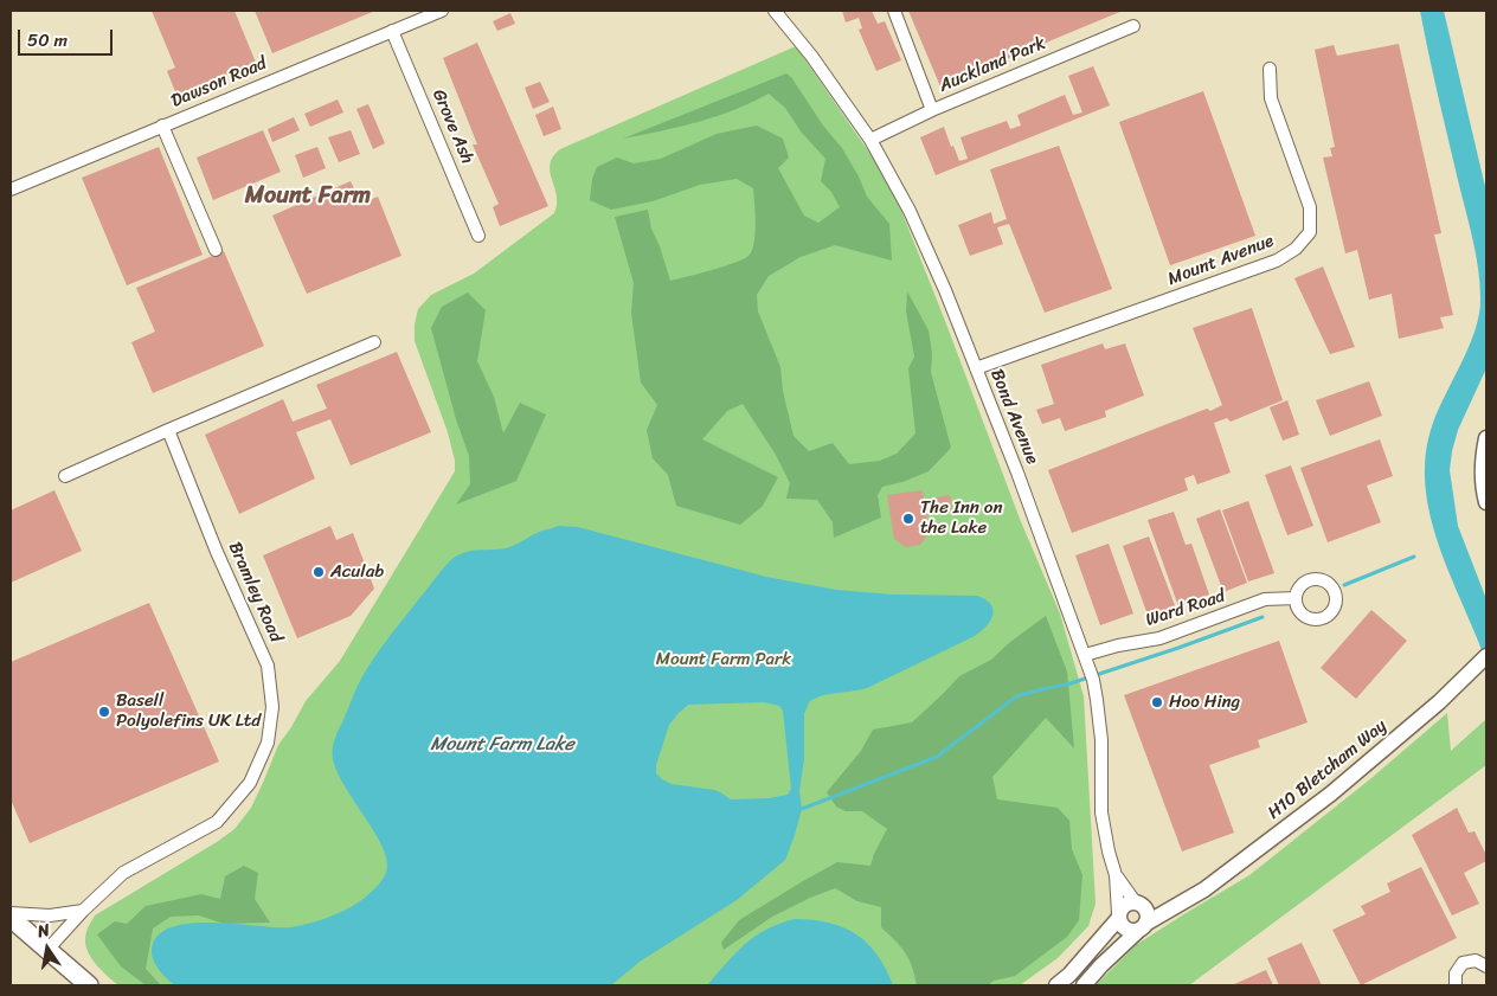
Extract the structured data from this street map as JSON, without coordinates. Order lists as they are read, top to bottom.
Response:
{
  "streets": {
    "street": [
      "Auckland Park",
      "Dawson Road",
      "Grove Ash",
      "Mount Avenue",
      "Bond Avenue",
      "Bramley Road",
      "Ward Road",
      "H10 Bletcham Way"
    ]
  },
  "crossings": [
    ["Dawson Road", "Grove Ash"],
    ["Mount Avenue", "Bond Avenue"],
    ["Bond Avenue", "Ward Road"],
    ["Bond Avenue", "H10 Bletcham Way"]
  ],
  "districts": ["Mount Farm"],
  "water": ["Mount Farm Lake"],
  "parks": ["Mount Farm Park"],
  "places": [
    "The Inn on the Lake",
    "Aculab",
    "Hoo Hing",
    "Basell Polyolefins UK Ltd"
  ],
  "scale_bar": "50 m",
  "north": "top"
}
